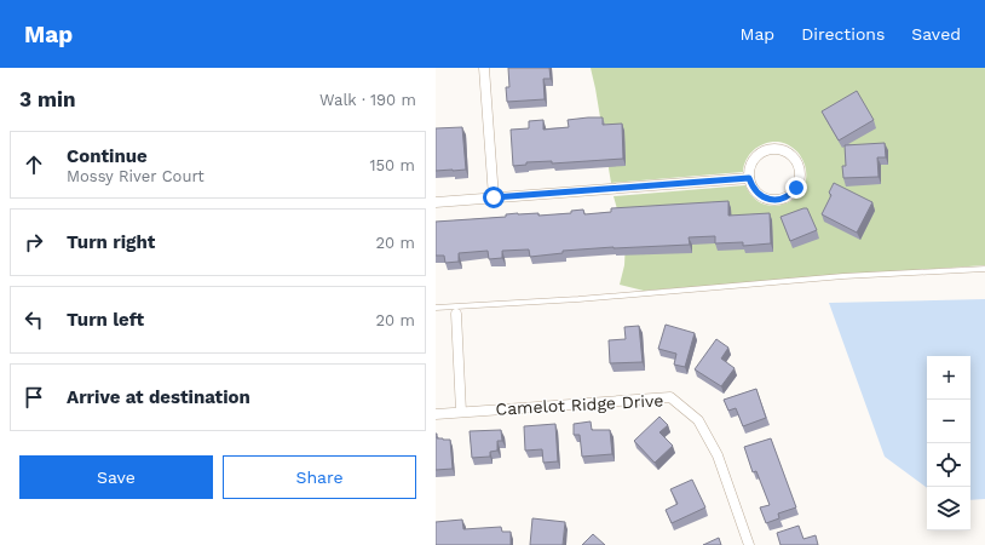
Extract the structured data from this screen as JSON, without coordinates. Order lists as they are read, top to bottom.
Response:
{
  "streets": {
    "street": ["Camelot Ridge Drive"]
  },
  "page": {
    "header": "Map",
    "nav": ["Map", "Directions", "Saved"],
    "heading": ["3 min", "Walk · 190 m"],
    "list": [
      ["Continue", "Mossy River Court", "150 m"],
      ["Turn right", "20 m"],
      ["Turn left", "20 m"],
      "Arrive at destination"
    ],
    "map_buttons": ["+", "−"],
    "buttons": ["Save", "Share"]
  }
}
